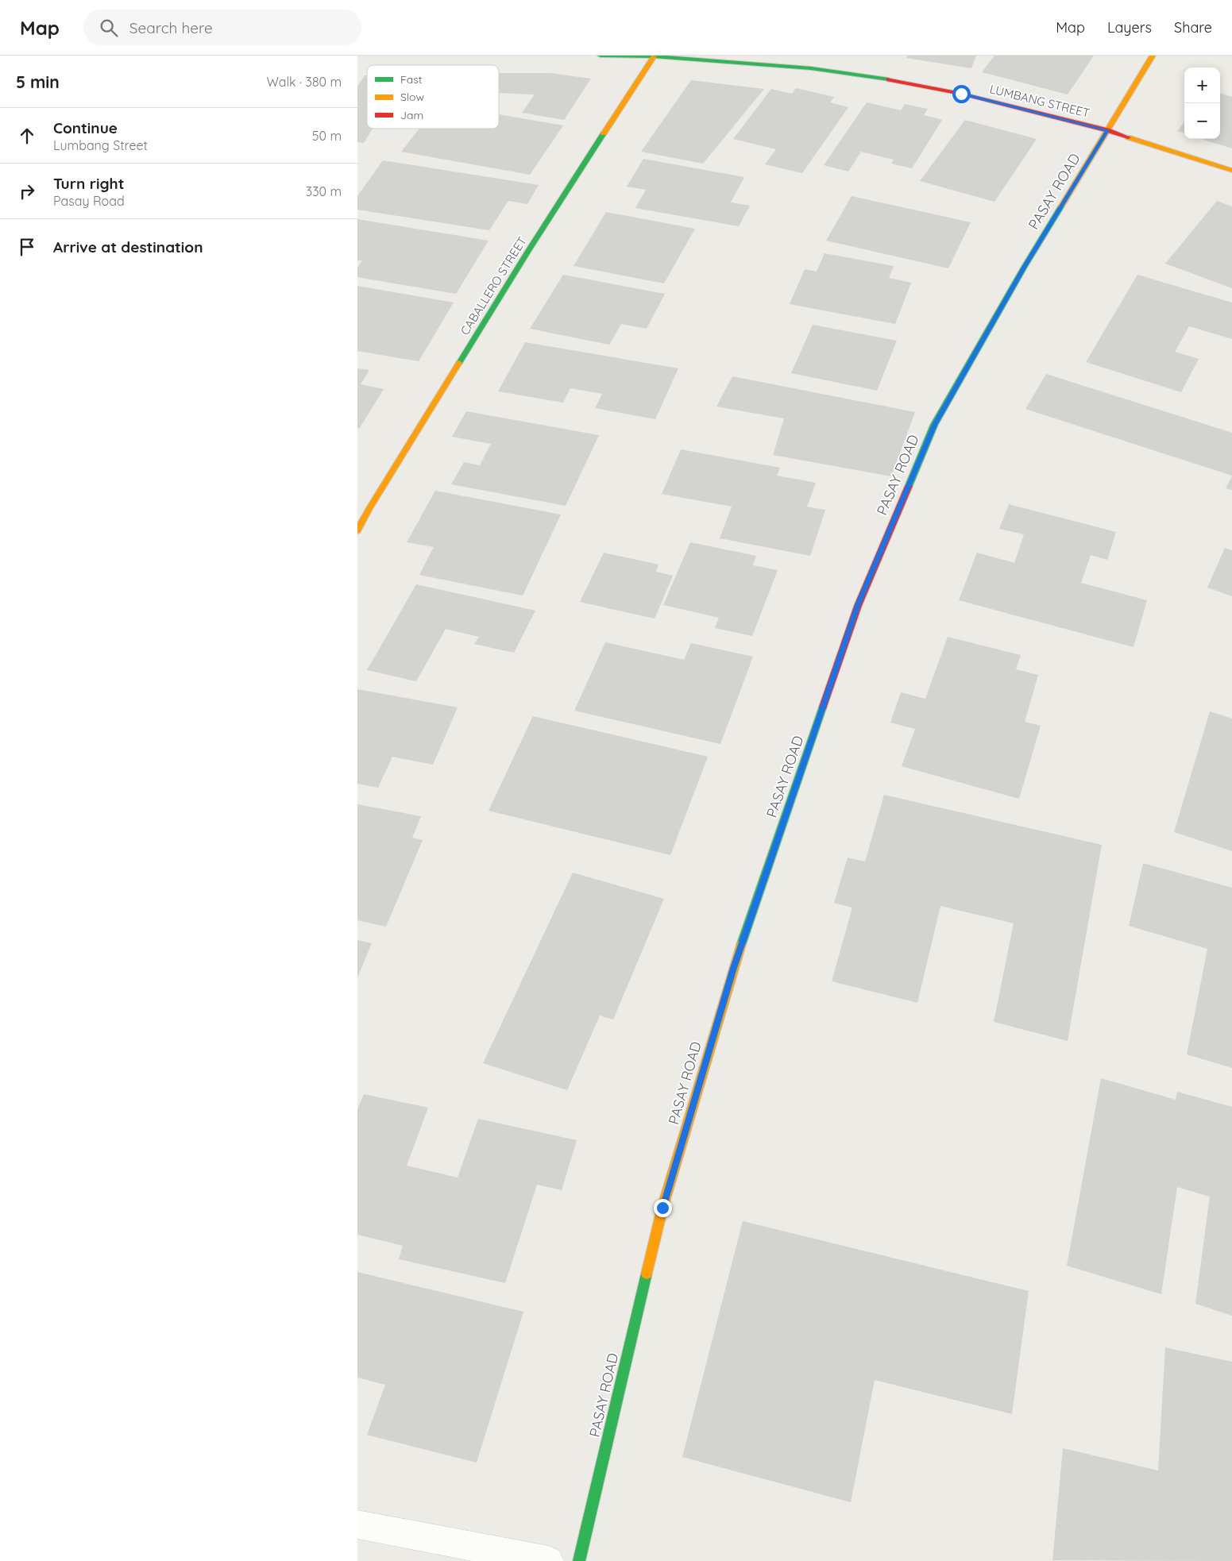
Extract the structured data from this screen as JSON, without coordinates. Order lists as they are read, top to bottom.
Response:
{
  "streets": {
    "street": ["LUMBANG STREET", "PASAY ROAD", "CABALLERO STREET"]
  },
  "crossings": [
    ["LUMBANG STREET", "PASAY ROAD"],
    ["LUMBANG STREET", "CABALLERO STREET"]
  ],
  "legend": ["Fast", "Slow", "Jam"],
  "page": {
    "header": "Map",
    "search": "Search here",
    "nav": ["Map", "Layers", "Share"],
    "heading": ["5 min", "Walk · 380 m"],
    "map_buttons": ["+", "−"],
    "list": [
      ["Continue", "Lumbang Street", "50 m"],
      ["Turn right", "Pasay Road", "330 m"],
      "Arrive at destination"
    ]
  }
}
